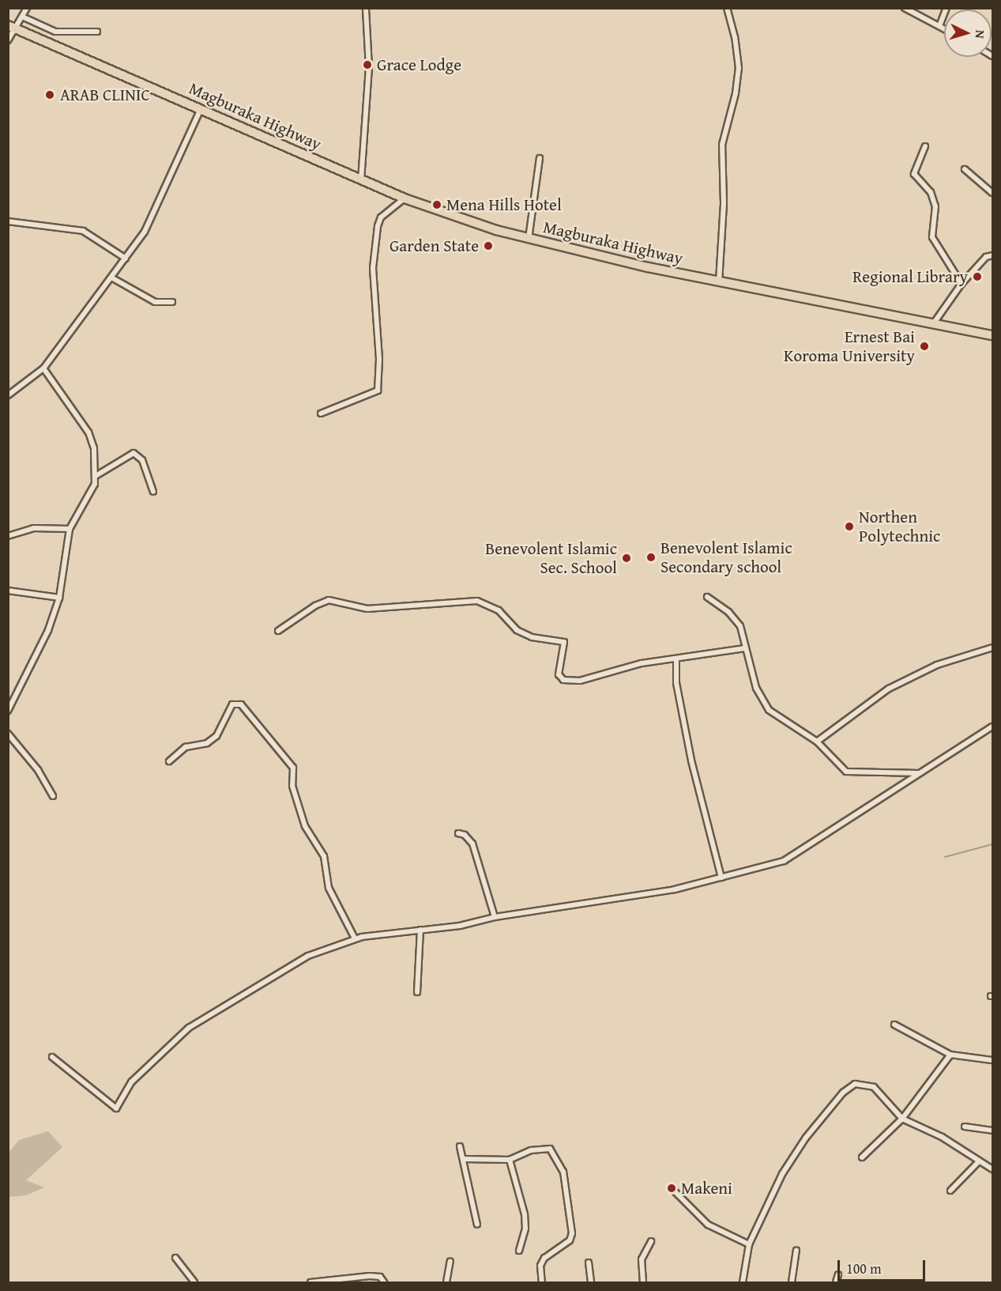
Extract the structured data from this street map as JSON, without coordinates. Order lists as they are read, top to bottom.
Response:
{
  "streets": {
    "main road": ["Magburaka Highway"]
  },
  "places": [
    "Grace Lodge",
    "ARAB CLINIC",
    "Mena Hills Hotel",
    "Garden State",
    "Regional Library",
    "Ernest Bai Koroma University",
    "Northen Polytechnic",
    "Benevolent Islamic Secondary school",
    "Benevolent Islamic Sec. School",
    "Makeni"
  ],
  "scale_bar": "100 m",
  "north": "right"
}
